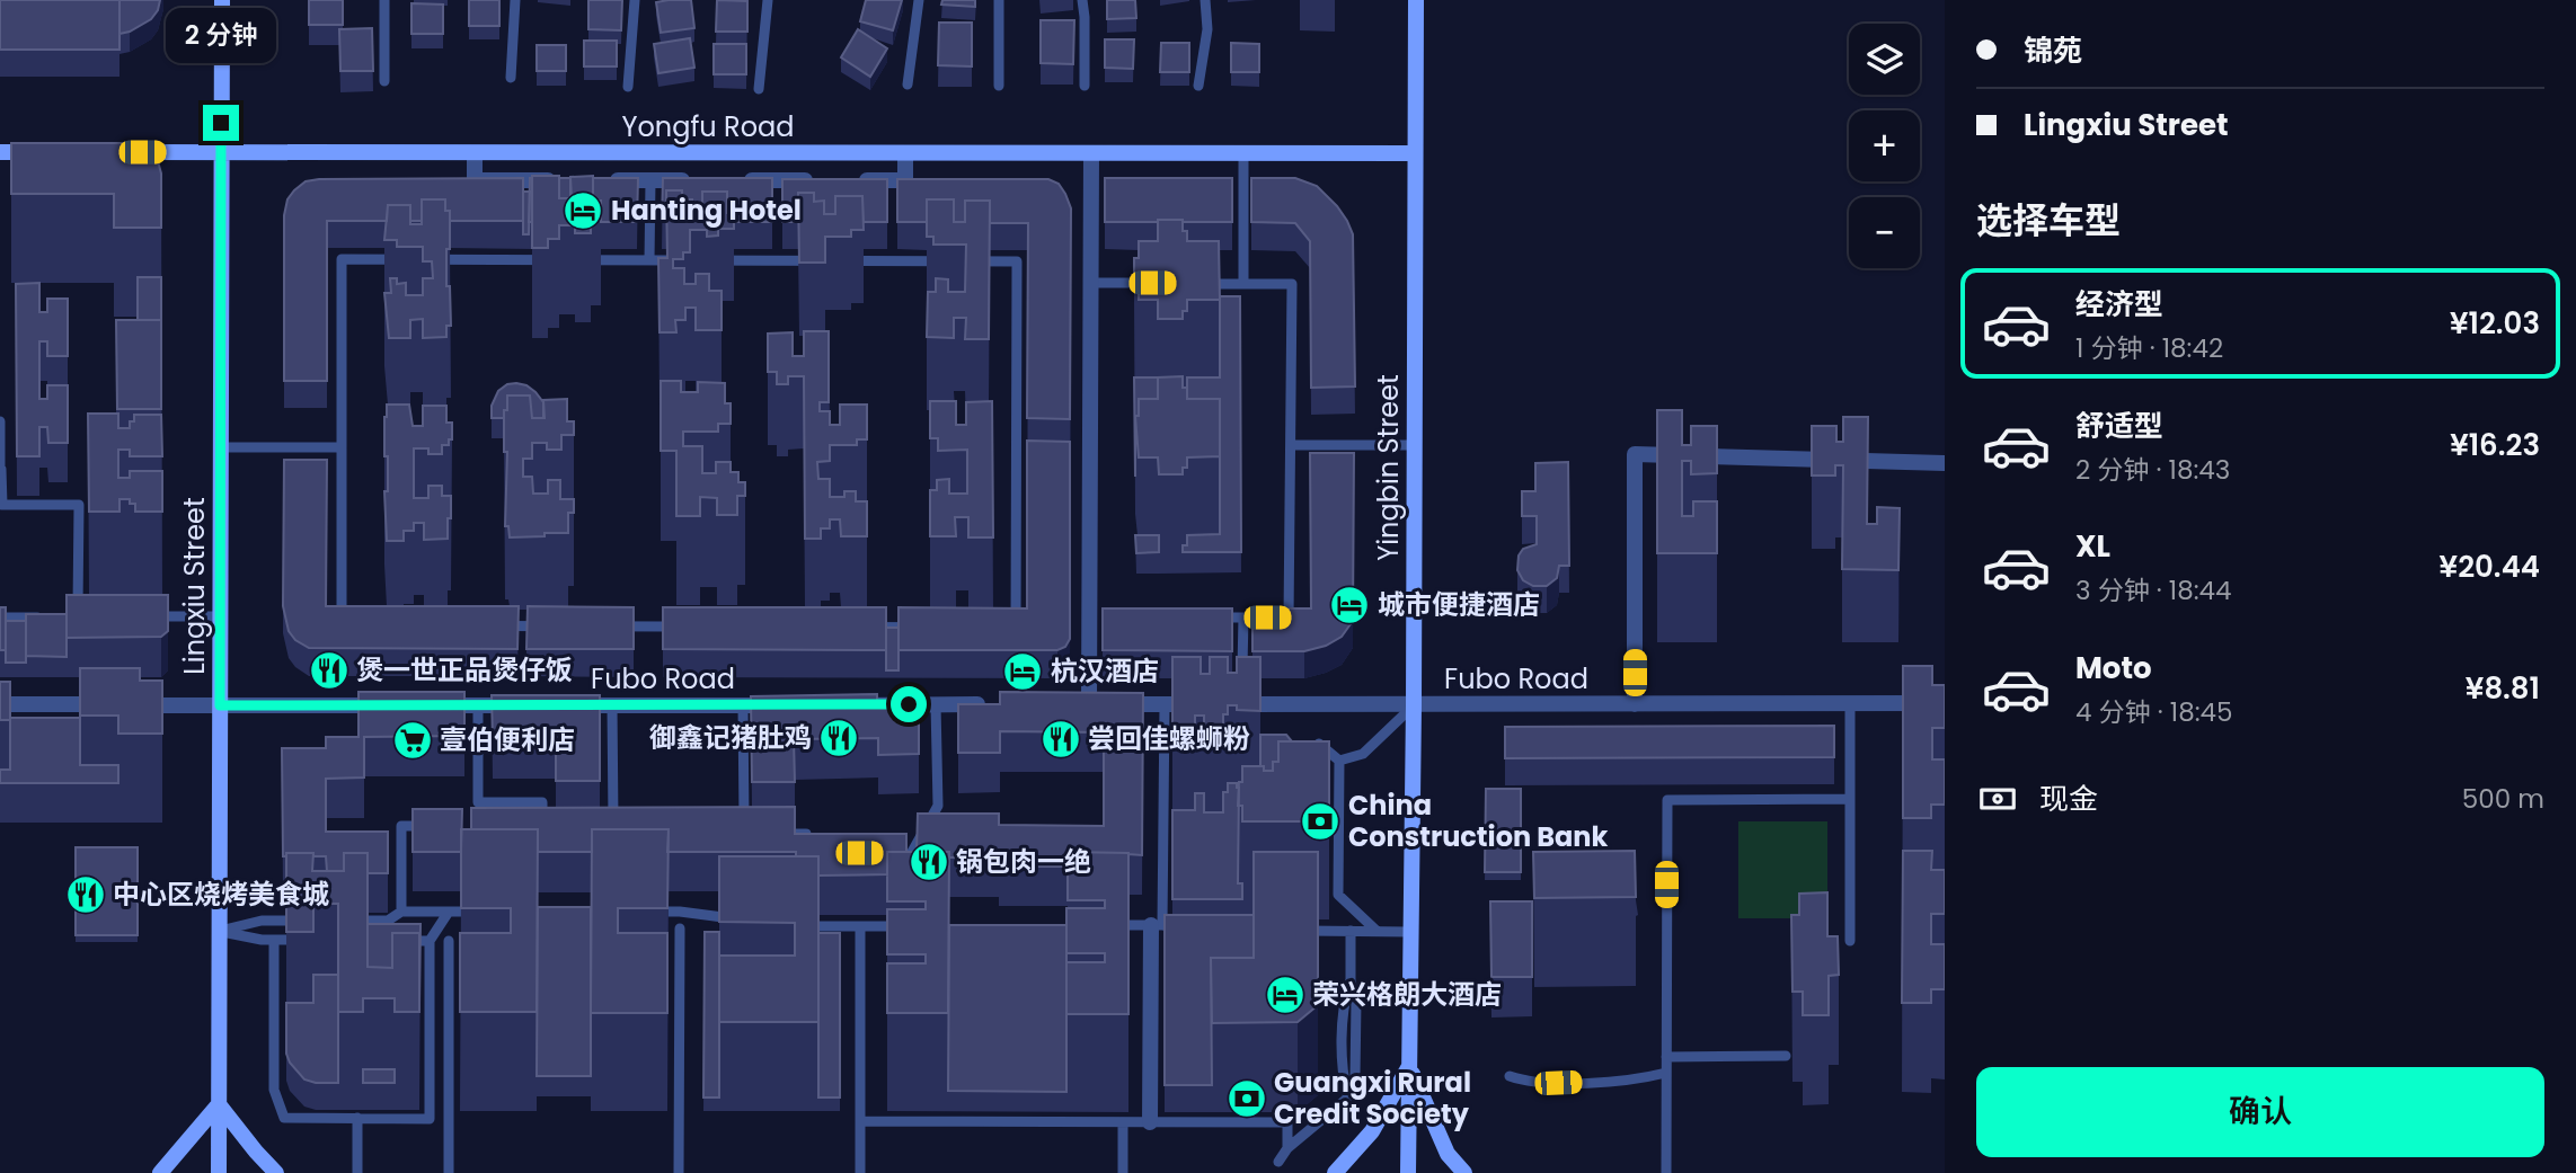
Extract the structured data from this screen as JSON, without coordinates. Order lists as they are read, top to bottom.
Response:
{
  "streets": {
    "main road": ["Yongfu Road", "Yingbin Street", "Lingxiu Street"],
    "street": ["Fubo Road"]
  },
  "crossings": [
    ["Yongfu Road", "Yingbin Street"],
    ["Yongfu Road", "Lingxiu Street"],
    ["Yongfu Road", "Fubo Road"],
    ["Yingbin Street", "Fubo Road"]
  ],
  "places": {
    "hotel": [
      "Hanting Hotel",
      "城市便捷酒店",
      "杭汉酒店",
      "荣兴格朗大酒店"
    ],
    "restaurant": [
      "煲一世正品煲仔饭",
      "御鑫记猪肚鸡",
      "尝回佳螺蛳粉",
      "锅包肉一绝",
      "中心区烧烤美食城"
    ],
    "supermarket": ["壹伯便利店"],
    "bank": ["China Construction Bank", "Guangxi Rural Credit Society"]
  },
  "page": {
    "banner": ["锦苑", "Lingxiu Street"],
    "bubble": "2 分钟",
    "map_buttons": ["+", "−"],
    "heading": "选择车型",
    "list": [
      {
        "name": "经济型",
        "note": "1 分钟 · 18:42",
        "value": "¥12.03"
      },
      {
        "name": "舒适型",
        "note": "2 分钟 · 18:43",
        "value": "¥16.23"
      },
      {
        "name": "XL",
        "note": "3 分钟 · 18:44",
        "value": "¥20.44"
      },
      {
        "name": "Moto",
        "note": "4 分钟 · 18:45",
        "value": "¥8.81"
      }
    ],
    "pay": ["现金", "500 m"],
    "buttons": "确认"
  }
}
